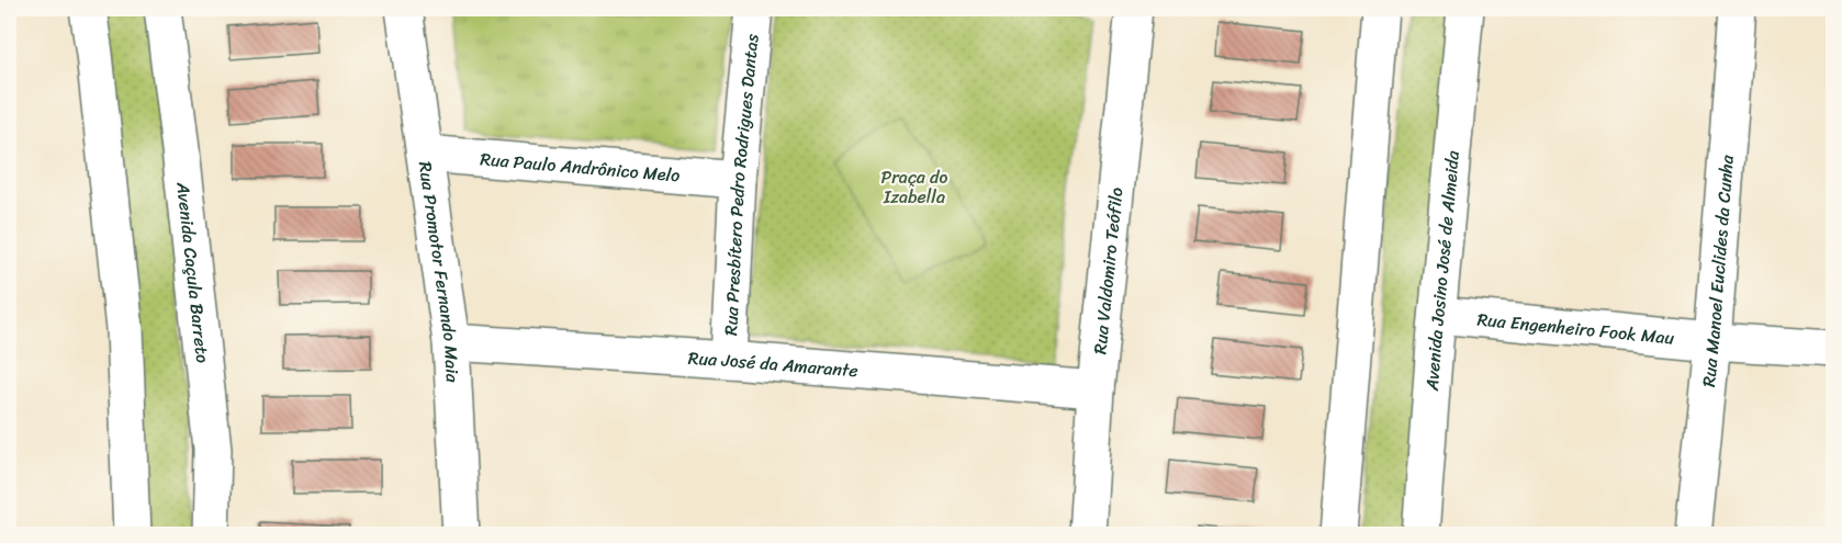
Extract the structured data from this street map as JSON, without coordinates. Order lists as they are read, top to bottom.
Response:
{
  "streets": {
    "street": [
      "Rua Paulo Andrônico Melo",
      "Rua Presbítero Pedro Rodrigues Dantas",
      "Avenida Caçula Barreto",
      "Rua Promotor Fernando Maia",
      "Rua Valdomiro Teófilo",
      "Avenida Josino José de Almeida",
      "Rua Manoel Euclides da Cunha",
      "Rua Engenheiro Fook Mau",
      "Rua José da Amarante"
    ]
  },
  "crossings": [
    ["Rua Paulo Andrônico Melo", "Rua Presbítero Pedro Rodrigues Dantas"],
    ["Rua Paulo Andrônico Melo", "Rua Promotor Fernando Maia"],
    ["Rua Presbítero Pedro Rodrigues Dantas", "Rua José da Amarante"],
    ["Rua Promotor Fernando Maia", "Rua José da Amarante"],
    ["Rua Valdomiro Teófilo", "Rua José da Amarante"],
    ["Avenida Josino José de Almeida", "Rua Engenheiro Fook Mau"],
    ["Rua Manoel Euclides da Cunha", "Rua Engenheiro Fook Mau"]
  ],
  "parks": ["Praça do Izabella"]
}
